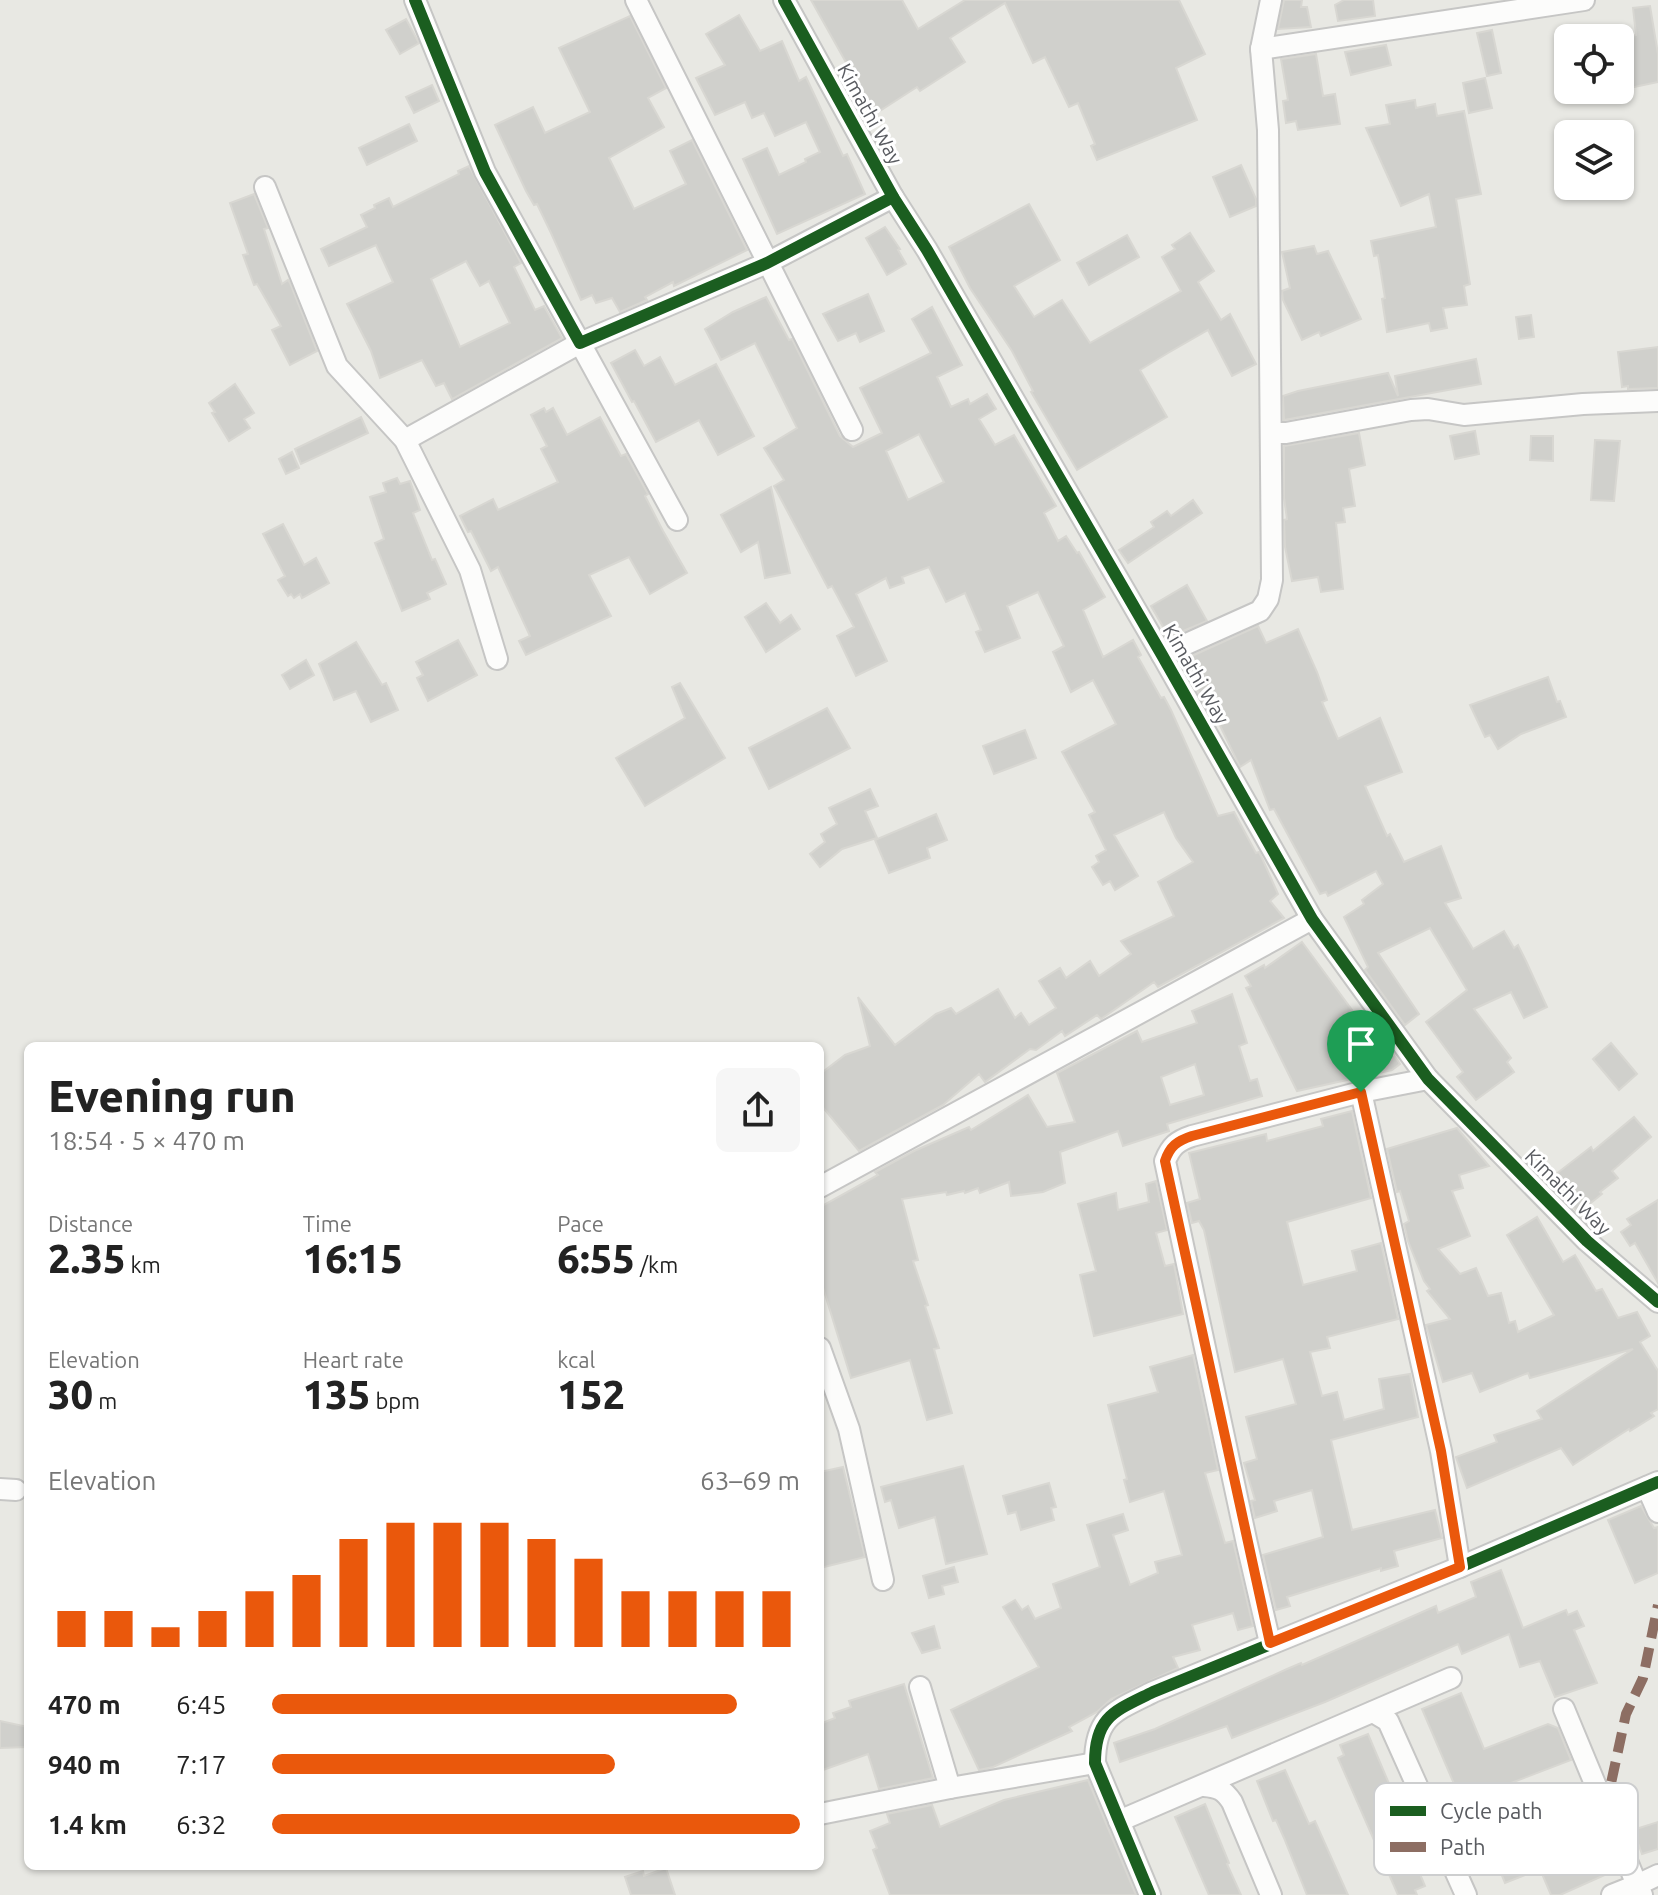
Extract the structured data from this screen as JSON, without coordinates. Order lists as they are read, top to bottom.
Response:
{
  "streets": {
    "street": ["Kimathi Way"]
  },
  "legend": ["Cycle path", "Path"],
  "page": {
    "heading": ["Evening run", "18:54 · 5 × 470 m"],
    "stats": [
      ["Distance", "2.35 km"],
      ["Time", "16:15"],
      ["Pace", "6:55 /km"],
      ["Elevation", "30 m"],
      ["Heart rate", "135 bpm"],
      ["kcal", "152"]
    ],
    "chart": ["Elevation", "63–69 m"],
    "list": [
      {
        "name": "470 m",
        "note": "6:45"
      },
      {
        "name": "940 m",
        "note": "7:17"
      },
      {
        "name": "1.4 km",
        "note": "6:32"
      }
    ]
  }
}
